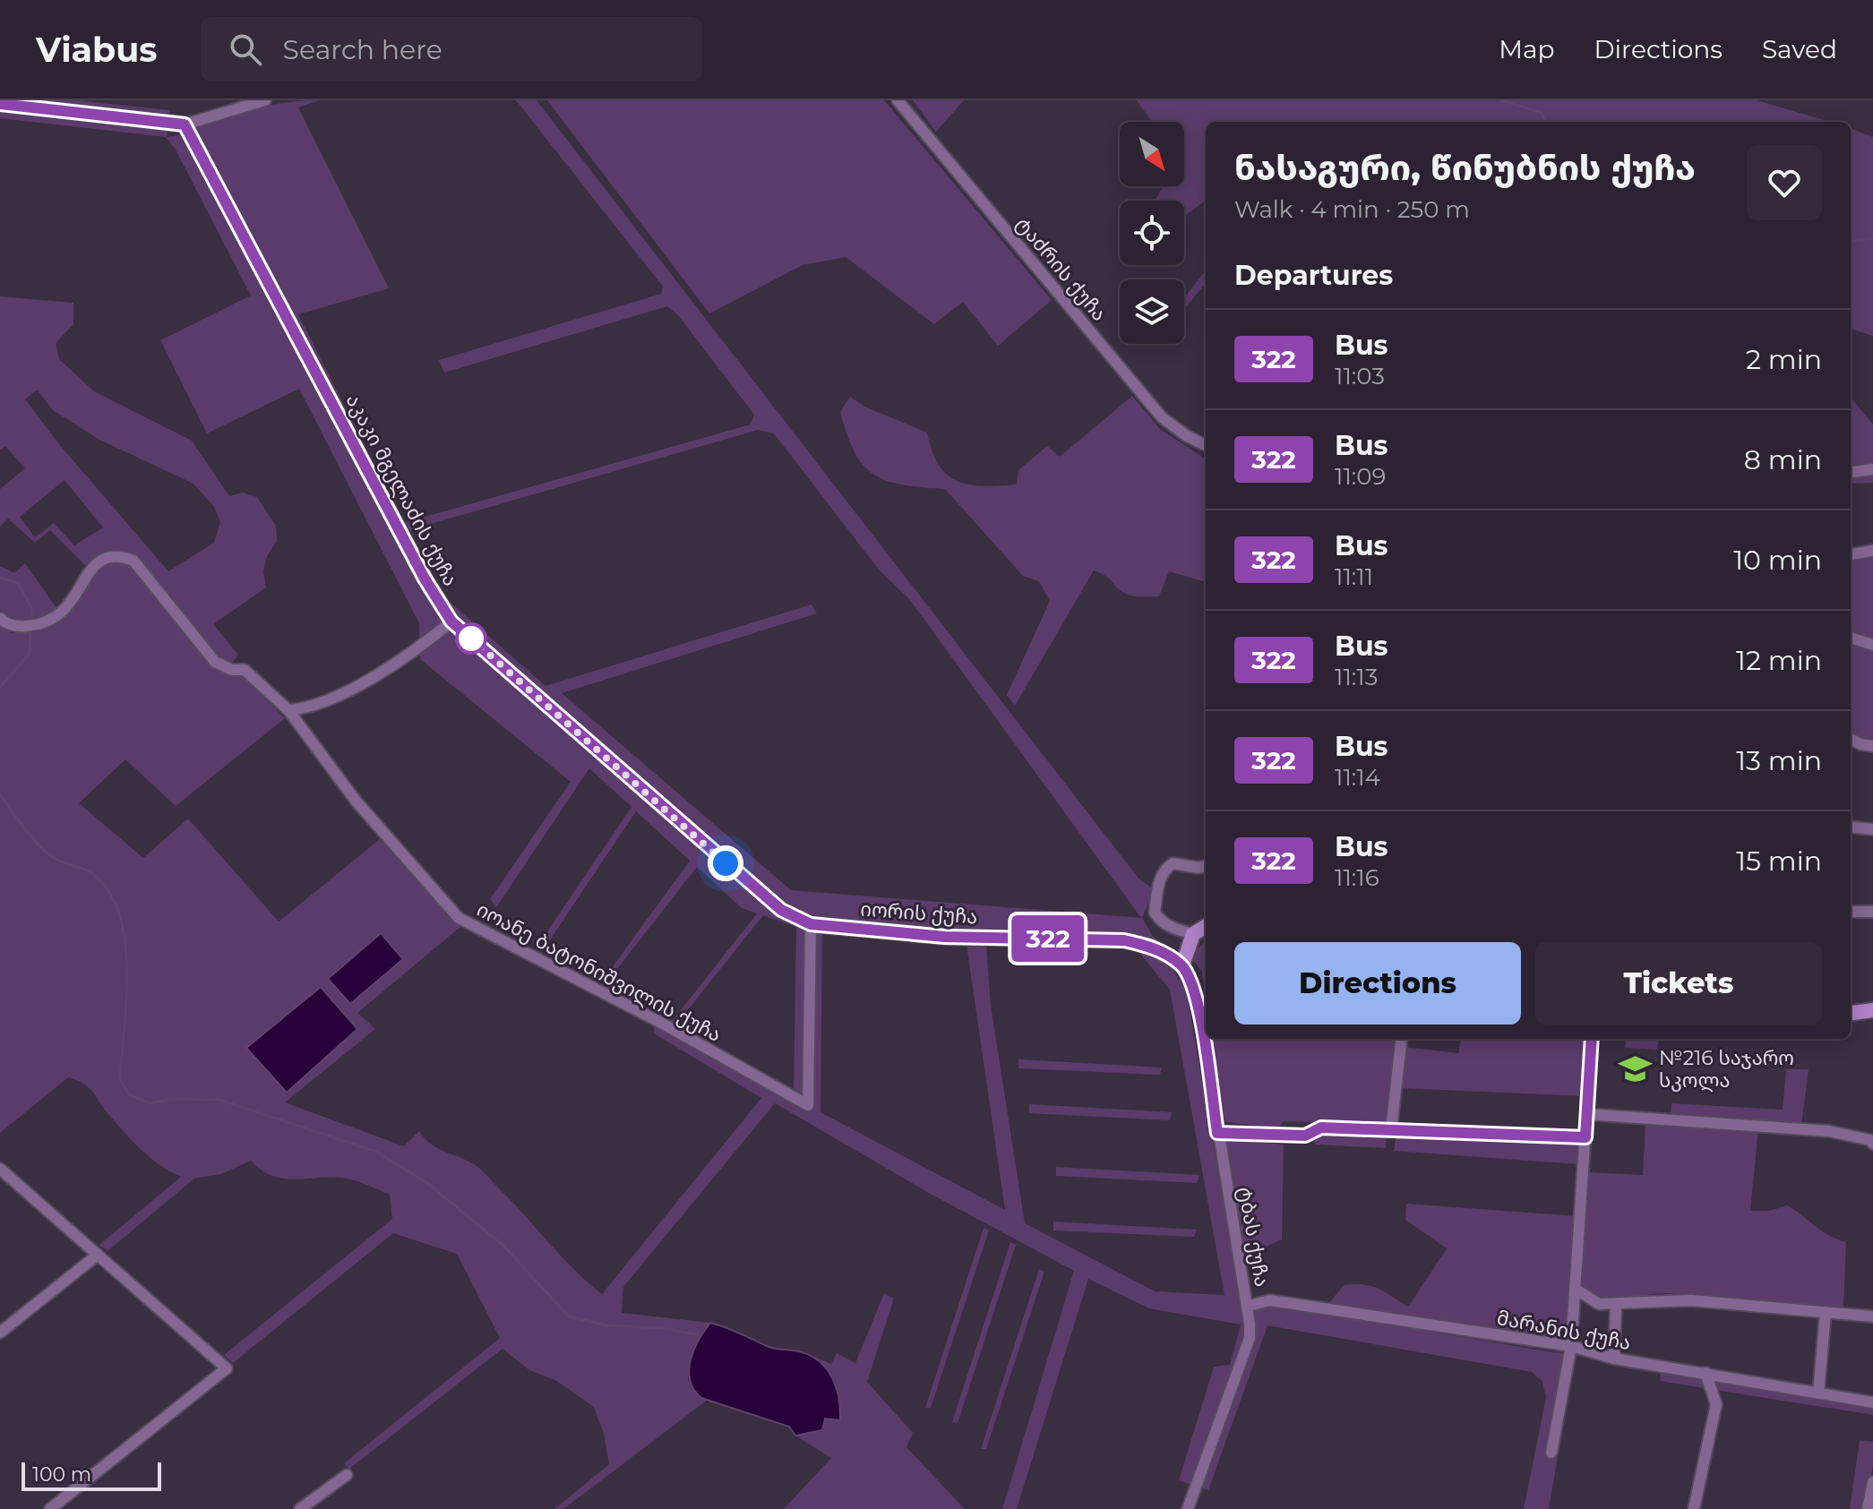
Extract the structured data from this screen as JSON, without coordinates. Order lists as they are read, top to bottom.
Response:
{
  "streets": {
    "street": [
      "ტაძრის ქუჩა",
      "აკაკი მგელაძის ქუჩა",
      "იორის ქუჩა",
      "იოანე ბატონიშვილის ქუჩა",
      "ტბას ქუჩა",
      "მარანის ქუჩა"
    ]
  },
  "crossings": [
    ["აკაკი მგელაძის ქუჩა", "იორის ქუჩა"],
    ["აკაკი მგელაძის ქუჩა", "იოანე ბატონიშვილის ქუჩა"],
    ["იორის ქუჩა", "იოანე ბატონიშვილის ქუჩა"],
    ["იორის ქუჩა", "ტბას ქუჩა"],
    ["ტბას ქუჩა", "მარანის ქუჩა"]
  ],
  "places": {
    "school or university": ["№216 საჯარო სკოლა"]
  },
  "lines": ["bus line 322"],
  "scale_bar": "100 m",
  "north": "bottom right",
  "page": {
    "header": "Viabus",
    "search": "Search here",
    "nav": ["Map", "Directions", "Saved"],
    "on_map": "322",
    "heading": [
      ["ნასაგური, წინუბნის ქუჩა", "Walk · 4 min · 250 m"],
      "Departures"
    ],
    "list": [
      {
        "mark": "322",
        "name": "Bus",
        "note": "11:03",
        "value": "2 min"
      },
      {
        "mark": "322",
        "name": "Bus",
        "note": "11:09",
        "value": "8 min"
      },
      {
        "mark": "322",
        "name": "Bus",
        "note": "11:11",
        "value": "10 min"
      },
      {
        "mark": "322",
        "name": "Bus",
        "note": "11:13",
        "value": "12 min"
      },
      {
        "mark": "322",
        "name": "Bus",
        "note": "11:14",
        "value": "13 min"
      },
      {
        "mark": "322",
        "name": "Bus",
        "note": "11:16",
        "value": "15 min"
      }
    ],
    "buttons": ["Directions", "Tickets"],
    "scale": "100 m"
  }
}
